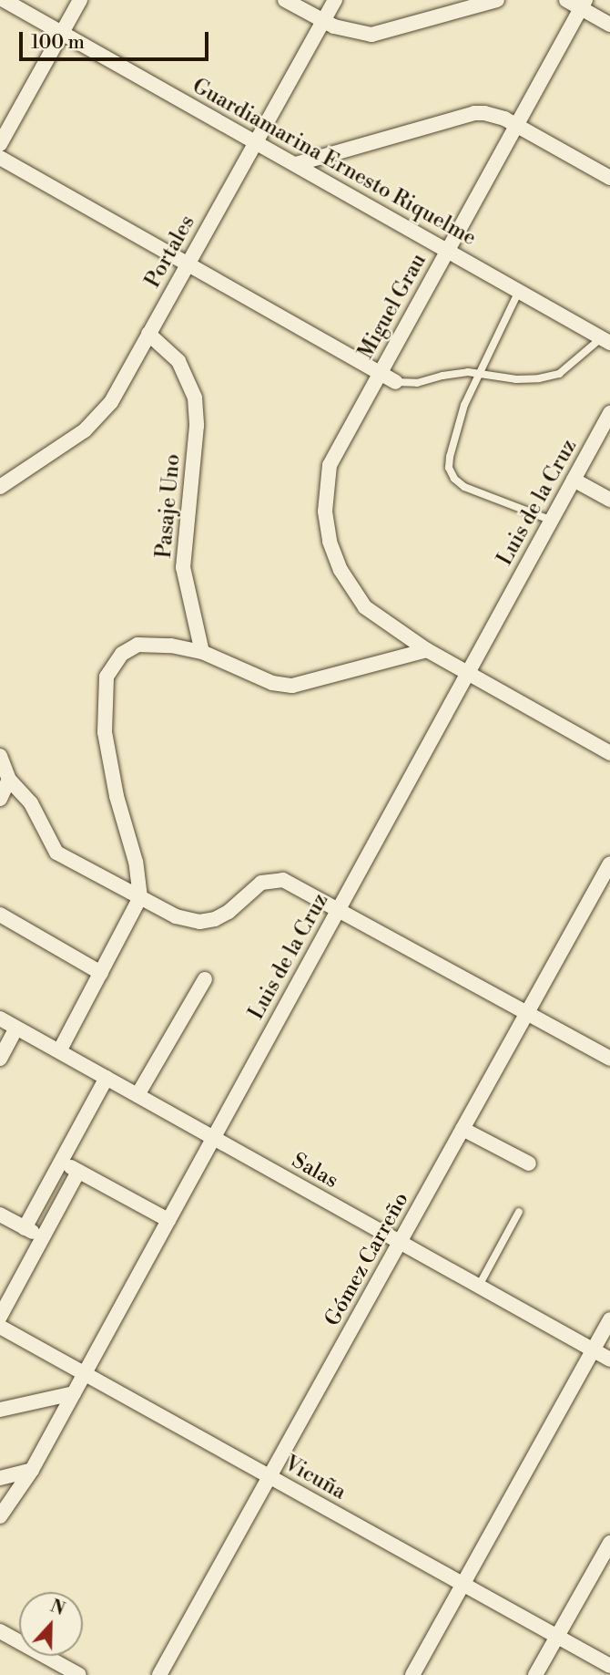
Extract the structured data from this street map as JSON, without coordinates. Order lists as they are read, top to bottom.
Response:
{
  "streets": {
    "street": [
      "Guardiamarina Ernesto Riquelme",
      "Portales",
      "Miguel Grau",
      "Luis de la Cruz",
      "Pasaje Uno",
      "Salas",
      "Gómez Carreño",
      "Vicuña"
    ]
  },
  "crossings": [
    ["Guardiamarina Ernesto Riquelme", "Portales"],
    ["Guardiamarina Ernesto Riquelme", "Miguel Grau"],
    ["Portales", "Pasaje Uno"],
    ["Luis de la Cruz", "Salas"],
    ["Luis de la Cruz", "Vicuña"],
    ["Salas", "Gómez Carreño"],
    ["Gómez Carreño", "Vicuña"]
  ],
  "scale_bar": "100 m",
  "north": "top"
}
